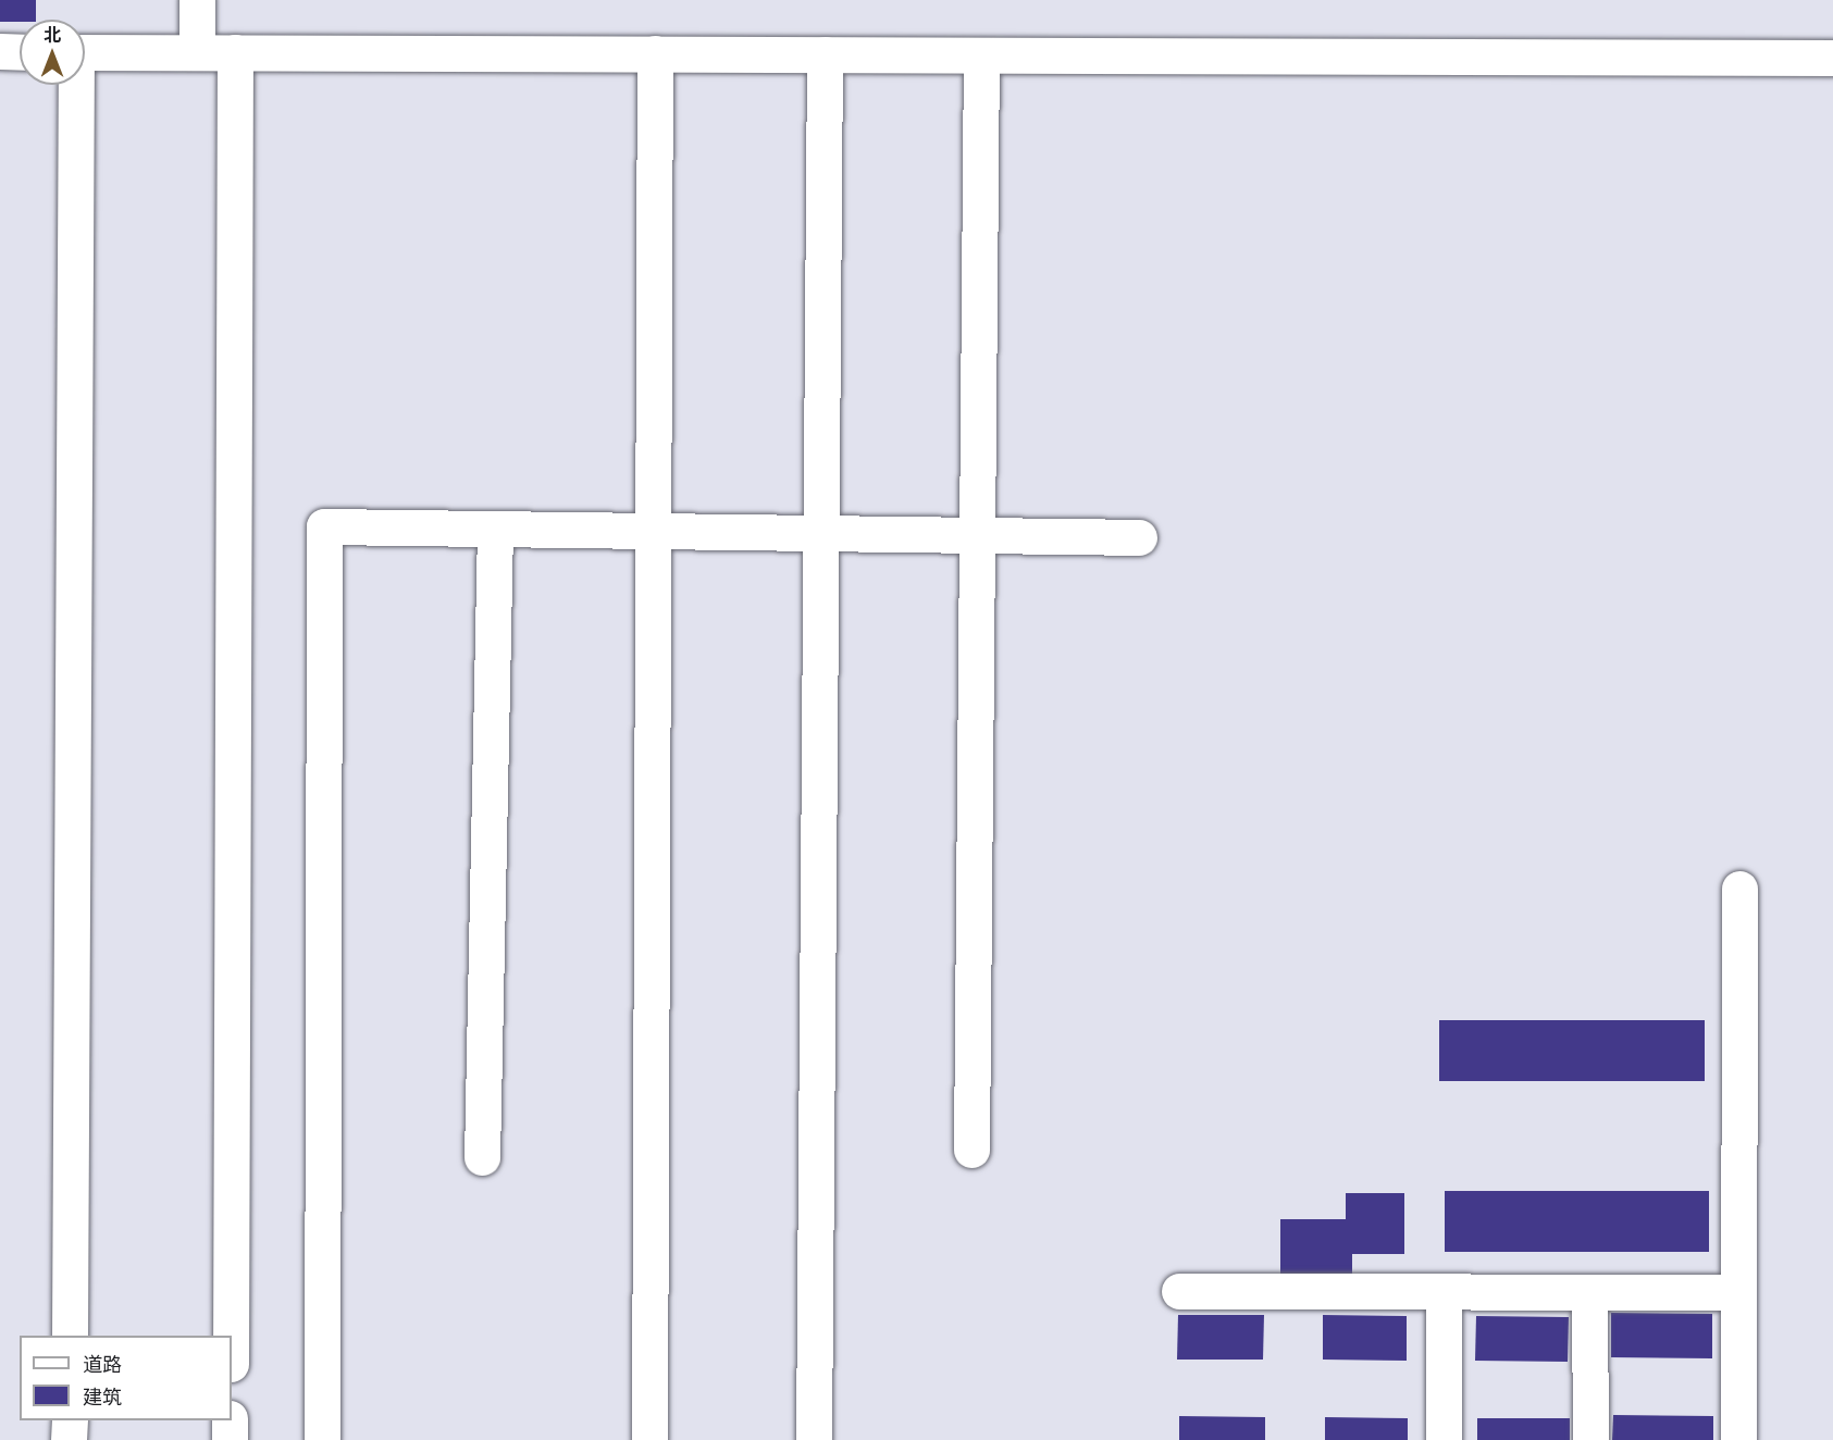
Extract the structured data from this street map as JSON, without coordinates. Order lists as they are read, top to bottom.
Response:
{
  "legend": ["道路", "建筑"],
  "north": "top"
}
